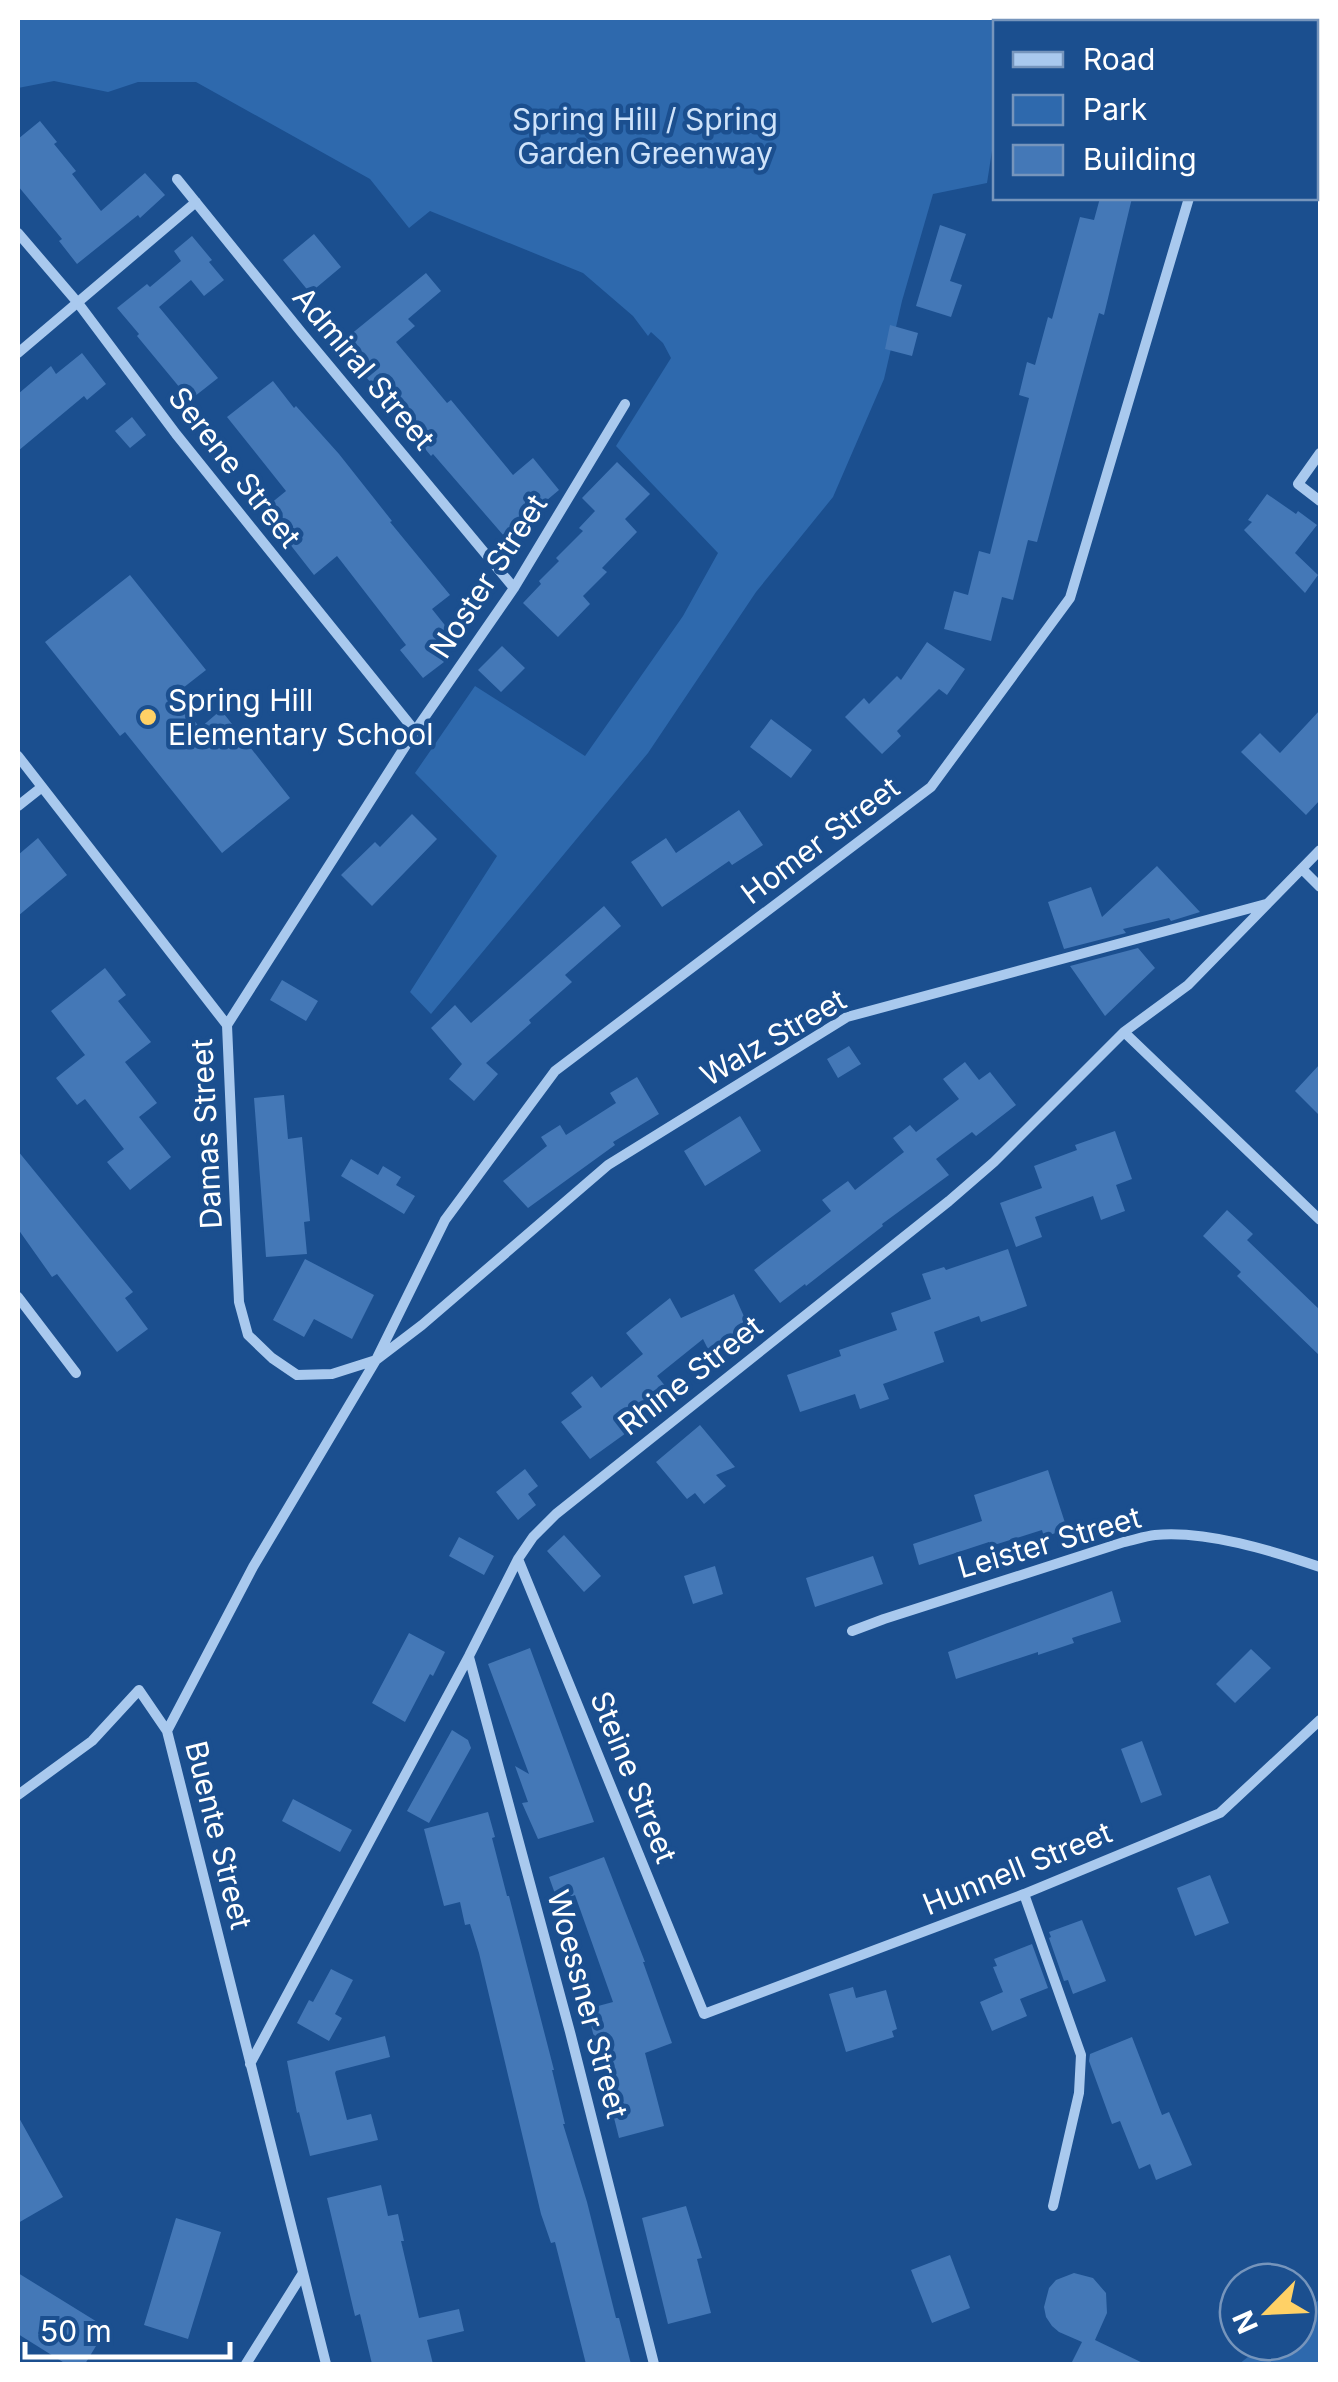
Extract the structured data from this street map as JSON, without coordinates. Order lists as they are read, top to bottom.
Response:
{
  "streets": {
    "street": [
      "Admiral Street",
      "Serene Street",
      "Noster Street",
      "Homer Street",
      "Walz Street",
      "Damas Street",
      "Rhine Street",
      "Leister Street",
      "Steine Street",
      "Buente Street",
      "Hunnell Street",
      "Woessner Street"
    ]
  },
  "crossings": [
    ["Admiral Street", "Noster Street"],
    ["Serene Street", "Noster Street"],
    ["Noster Street", "Damas Street"],
    ["Homer Street", "Walz Street"],
    ["Homer Street", "Damas Street"],
    ["Homer Street", "Buente Street"],
    ["Walz Street", "Damas Street"],
    ["Walz Street", "Rhine Street"],
    ["Walz Street", "Buente Street"],
    ["Damas Street", "Buente Street"],
    ["Rhine Street", "Steine Street"],
    ["Rhine Street", "Buente Street"],
    ["Rhine Street", "Woessner Street"],
    ["Steine Street", "Hunnell Street"]
  ],
  "parks": ["Spring Hill / Spring Garden Greenway"],
  "places": ["Spring Hill Elementary School"],
  "legend": ["Road", "Park", "Building"],
  "scale_bar": "50 m",
  "north": "bottom left"
}
